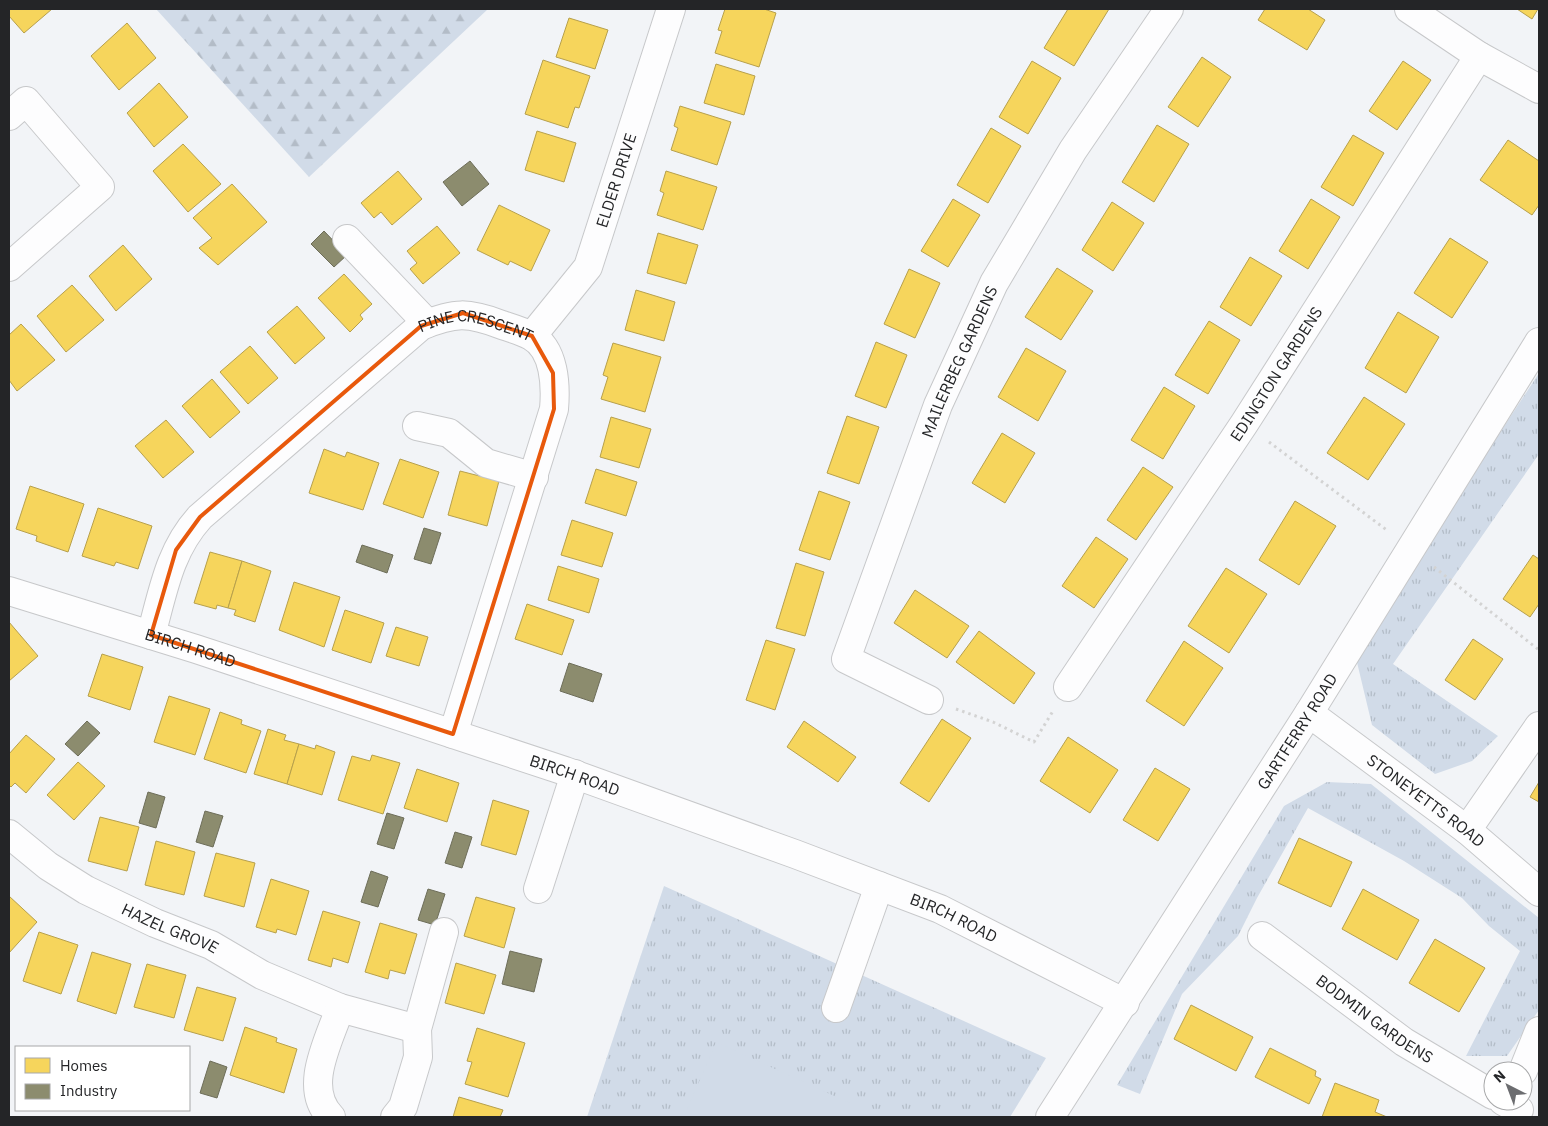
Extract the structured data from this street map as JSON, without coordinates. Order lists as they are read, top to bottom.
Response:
{
  "streets": {
    "street": [
      "ELDER DRIVE",
      "PINE CRESCENT",
      "MAILERBEG GARDENS",
      "EDINGTON GARDENS",
      "BIRCH ROAD",
      "GARTFERRY ROAD",
      "STONEYETTS ROAD",
      "HAZEL GROVE",
      "BODMIN GARDENS"
    ]
  },
  "crossings": [
    ["ELDER DRIVE", "PINE CRESCENT"],
    ["PINE CRESCENT", "BIRCH ROAD"],
    ["BIRCH ROAD", "GARTFERRY ROAD"],
    ["GARTFERRY ROAD", "STONEYETTS ROAD"]
  ],
  "legend": ["Homes", "Industry"],
  "north": "top left"
}
